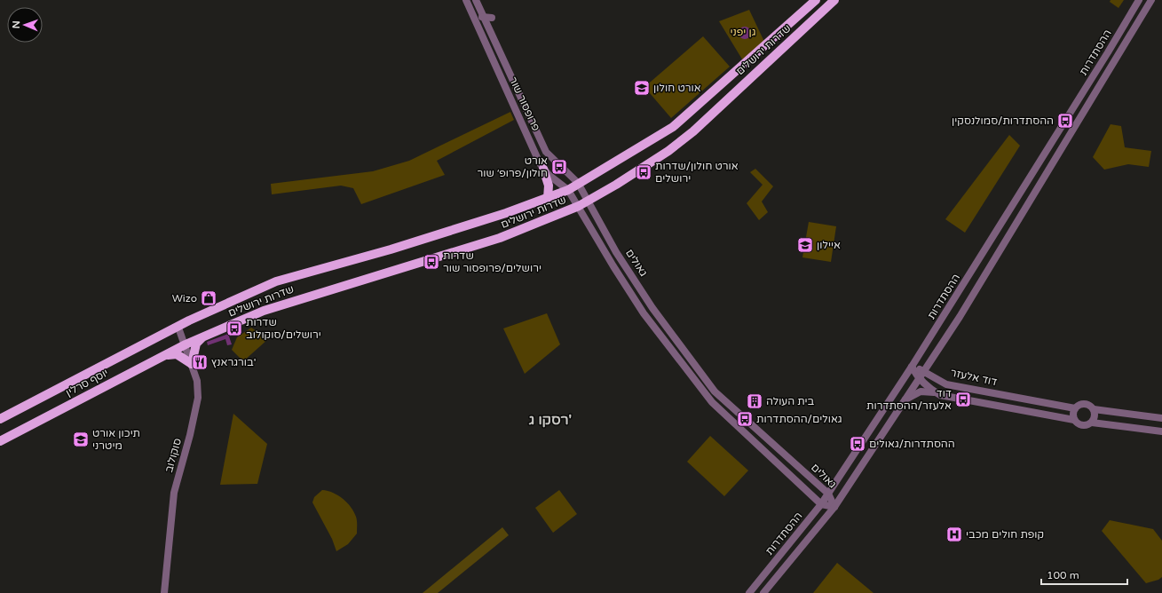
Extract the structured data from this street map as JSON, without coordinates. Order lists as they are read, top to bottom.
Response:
{
  "streets": {
    "main road": ["שדרות ירושלים", "יוסף סרלין"],
    "street": [
      "ההסתדרות",
      "פרופסור שור",
      "גאולים",
      "דוד אלעזר",
      "סוקולוב"
    ]
  },
  "crossings": [
    ["שדרות ירושלים", "פרופסור שור"],
    ["שדרות ירושלים", "גאולים"],
    ["שדרות ירושלים", "יוסף סרלין"],
    ["שדרות ירושלים", "סוקולוב"],
    ["ההסתדרות", "גאולים"],
    ["ההסתדרות", "דוד אלעזר"],
    ["פרופסור שור", "גאולים"],
    ["יוסף סרלין", "סוקולוב"]
  ],
  "districts": ["רסקו ג'"],
  "parks": ["גן יפני"],
  "places": {
    "school or university": ["אורט חולון", "איילון", "תיכון אורט מיטרני"],
    "bus stop": [
      "ההסתדרות/סמולנסקין",
      "אורט חולון/פרופ׳ שור",
      "אורט חולון/שדרות ירושלים",
      "שדרות ירושלים/פרופסור שור",
      "שדרות ירושלים/סוקולוב",
      "דוד אלעזר/ההסתדרות",
      "גאולים/ההסתדרות",
      "ההסתדרות/גאולים"
    ],
    "shop": ["Wizo"],
    "restaurant": ["בורגראנץ'"],
    "building": ["בית העולה"],
    "hospital": ["קופת חולים מכבי"]
  },
  "scale_bar": "100 m",
  "north": "left"
}
